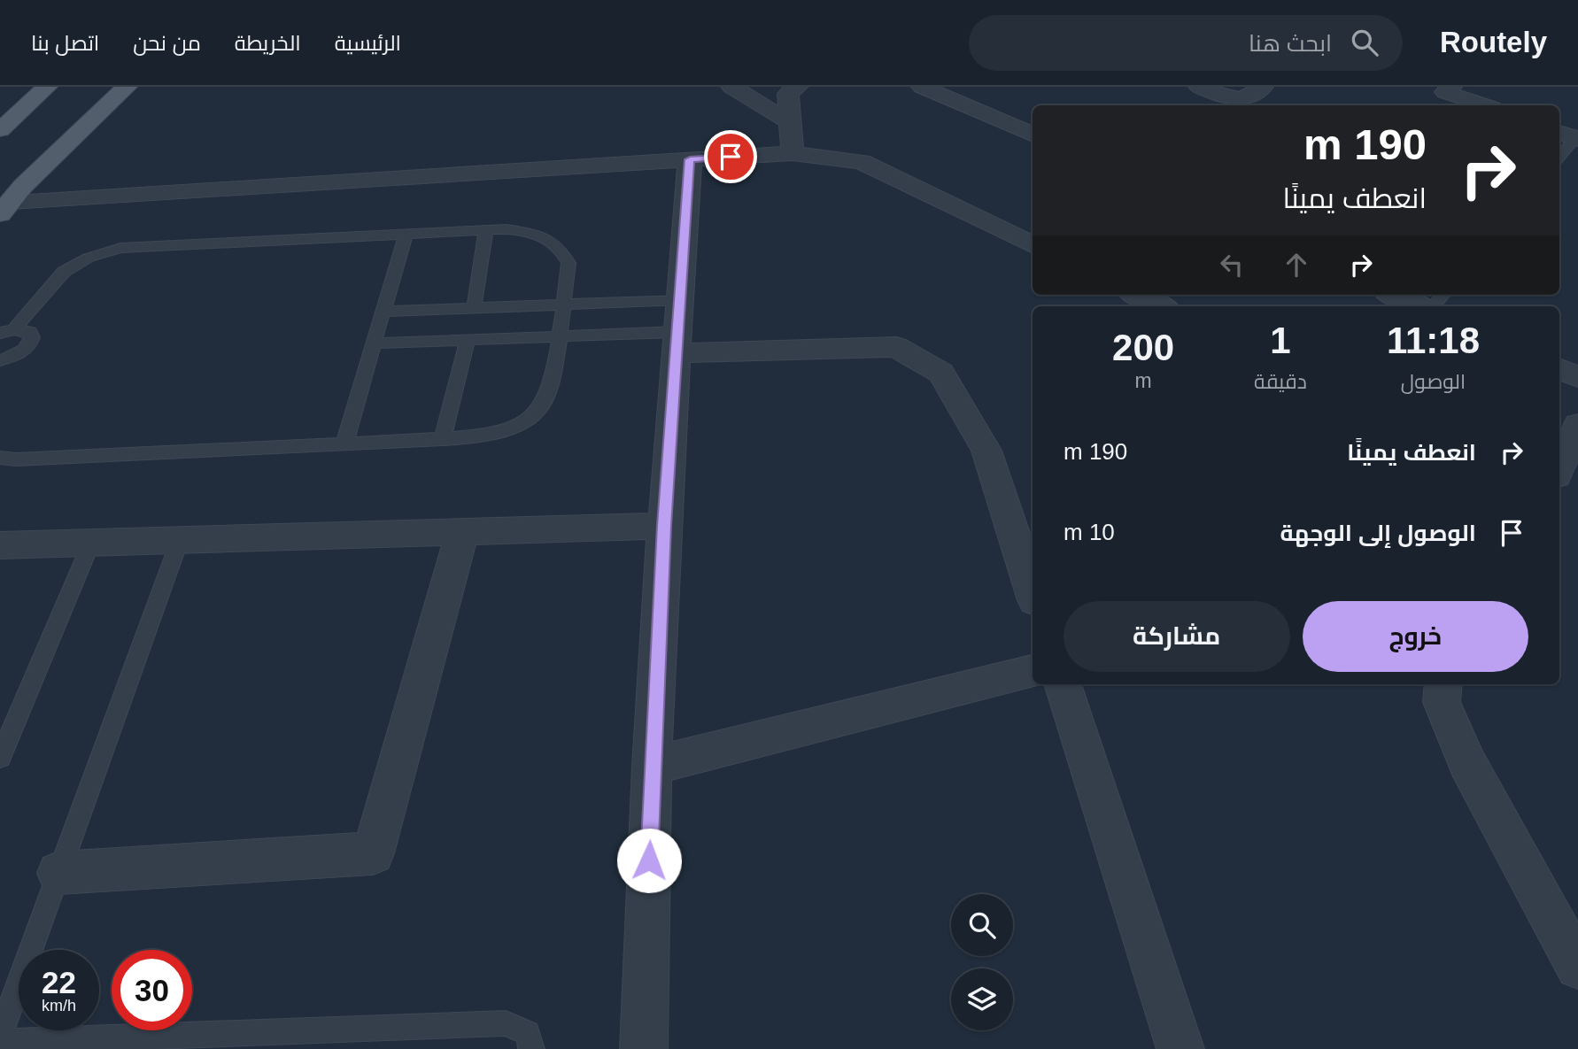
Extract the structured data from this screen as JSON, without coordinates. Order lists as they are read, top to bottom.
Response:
{
  "page": {
    "header": "Routely",
    "search": "ابحث هنا",
    "nav": [
      "الرئيسية",
      "الخريطة",
      "من نحن",
      "اتصل بنا"
    ],
    "turn": ["190 m", "انعطف يمينًا"],
    "eta": [
      "11:18",
      "الوصول",
      "1",
      "دقيقة",
      "200",
      "m"
    ],
    "list": [
      {
        "name": "انعطف يمينًا",
        "value": "190 m"
      },
      {
        "name": "الوصول إلى الوجهة",
        "value": "10 m"
      }
    ],
    "buttons": ["خروج", "مشاركة"],
    "speed": "22 km/h",
    "limit": "30"
  }
}
